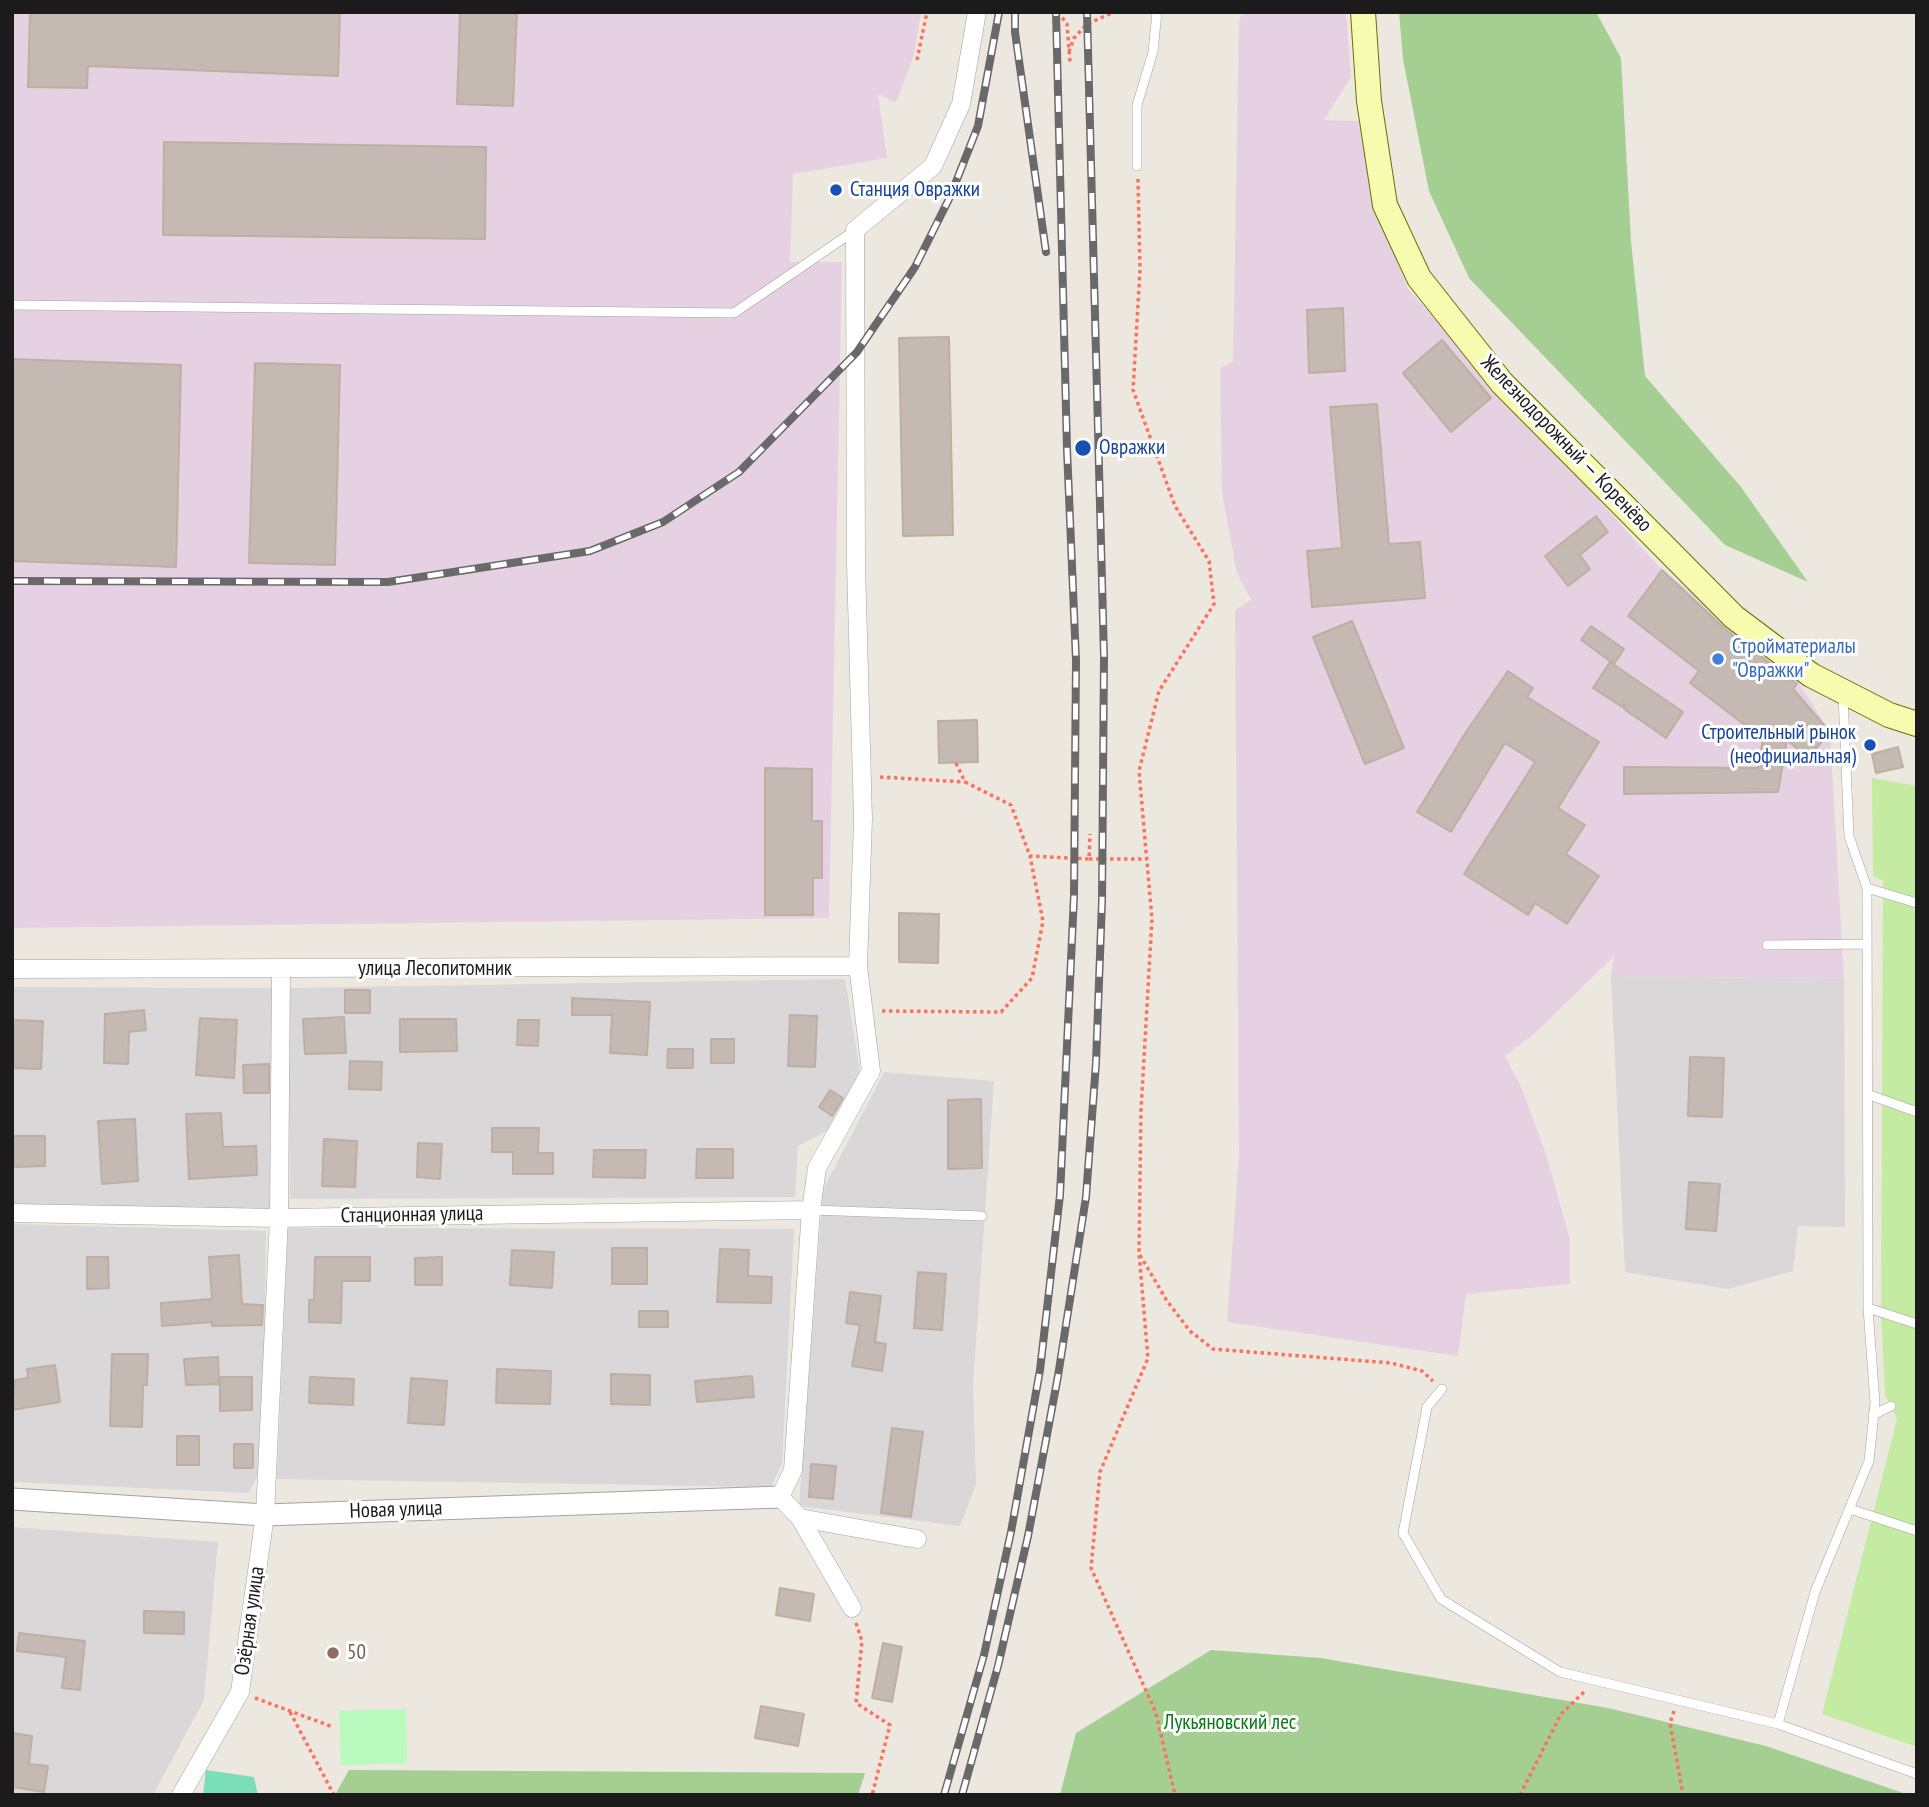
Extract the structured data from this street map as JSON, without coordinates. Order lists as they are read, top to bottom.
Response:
{
  "streets": {
    "main road": ["Железнодорожный — Коренёво"],
    "street": [
      "улица Лесопитомник",
      "Станционная улица",
      "Новая улица",
      "Озёрная улица"
    ]
  },
  "crossings": [
    ["улица Лесопитомник", "Озёрная улица"],
    ["Станционная улица", "Озёрная улица"],
    ["Новая улица", "Озёрная улица"]
  ],
  "parks": ["Лукьяновский лес"],
  "places": [
    "Станция Овражки",
    "Овражки",
    "Стройматериалы \"Овражки\"",
    "Строительный рынок (неофициальная)",
    "50"
  ]
}
